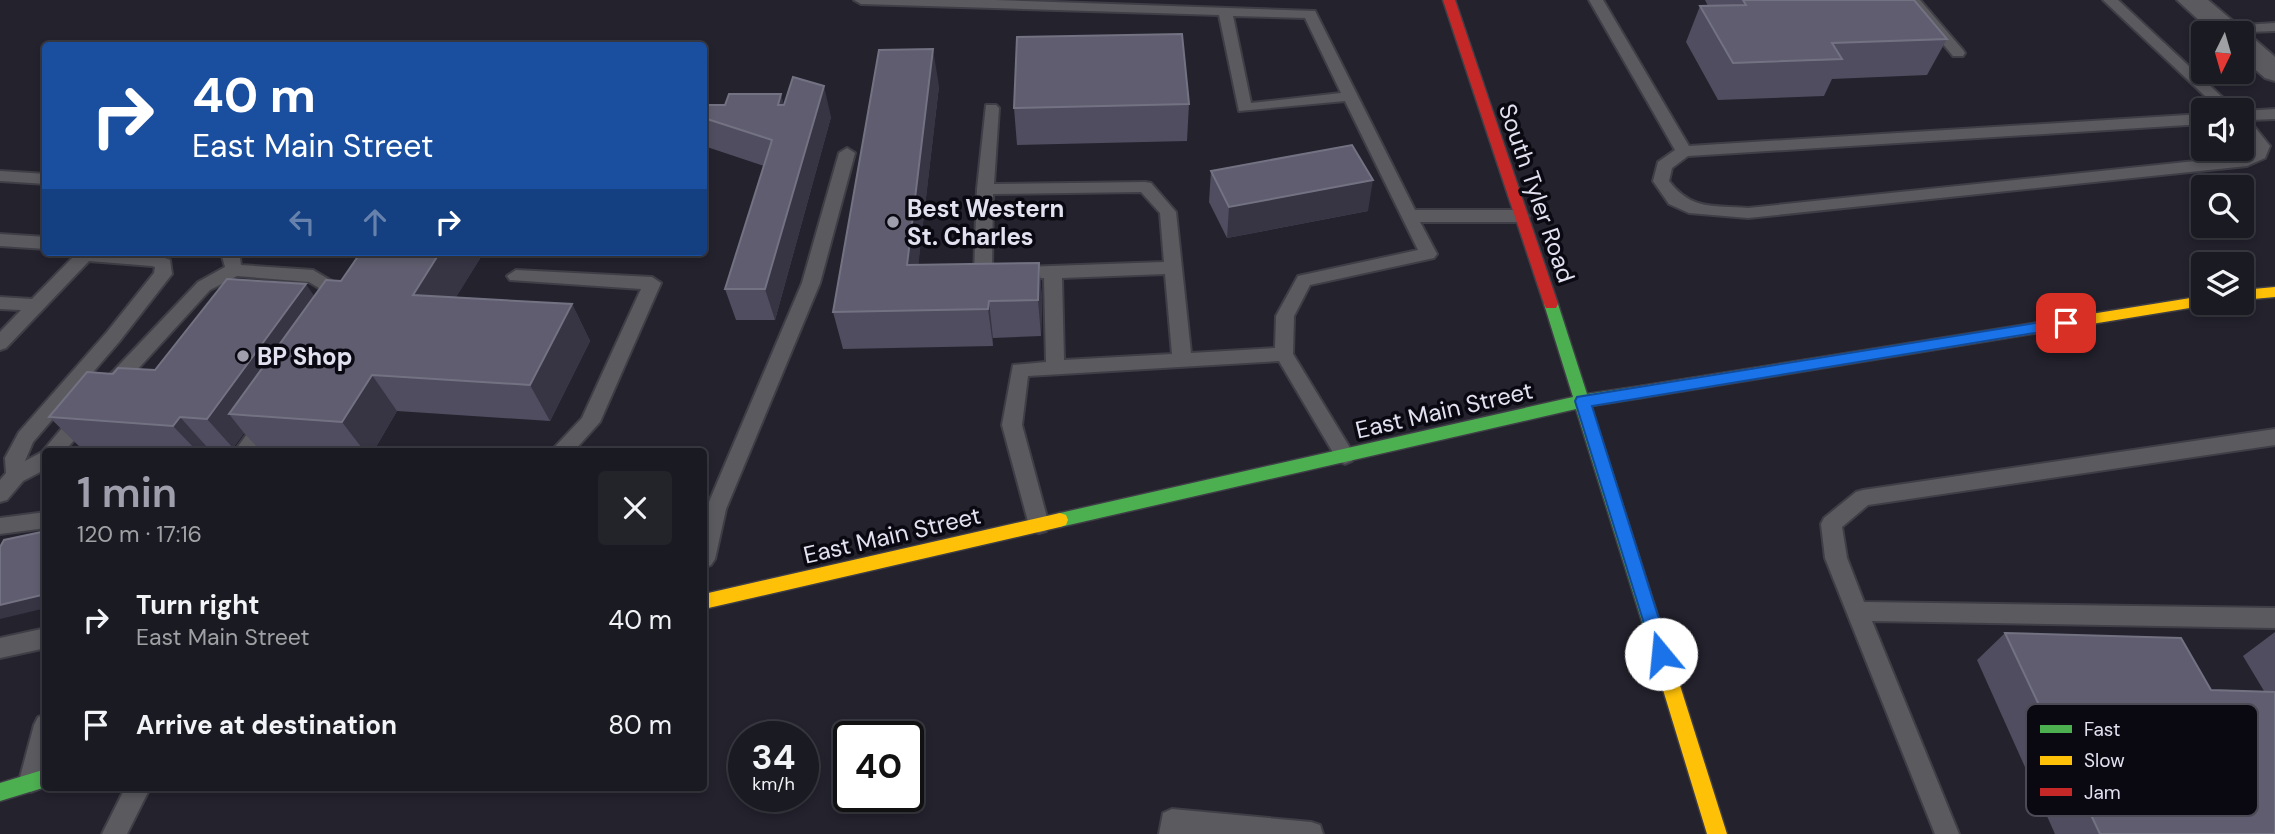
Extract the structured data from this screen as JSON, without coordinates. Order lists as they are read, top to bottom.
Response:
{
  "streets": {
    "main road": ["South Tyler Road", "East Main Street"]
  },
  "crossings": [
    ["South Tyler Road", "East Main Street"]
  ],
  "places": ["Best Western St. Charles", "BP Shop"],
  "legend": ["Fast", "Slow", "Jam"],
  "north": "bottom",
  "page": {
    "turn": ["40 m", "East Main Street"],
    "heading": ["1 min", "120 m · 17:16"],
    "list": [
      {
        "name": "Turn right",
        "note": "East Main Street",
        "value": "40 m"
      },
      {
        "name": "Arrive at destination",
        "value": "80 m"
      }
    ],
    "speed": "34 km/h",
    "limit": "40"
  }
}
